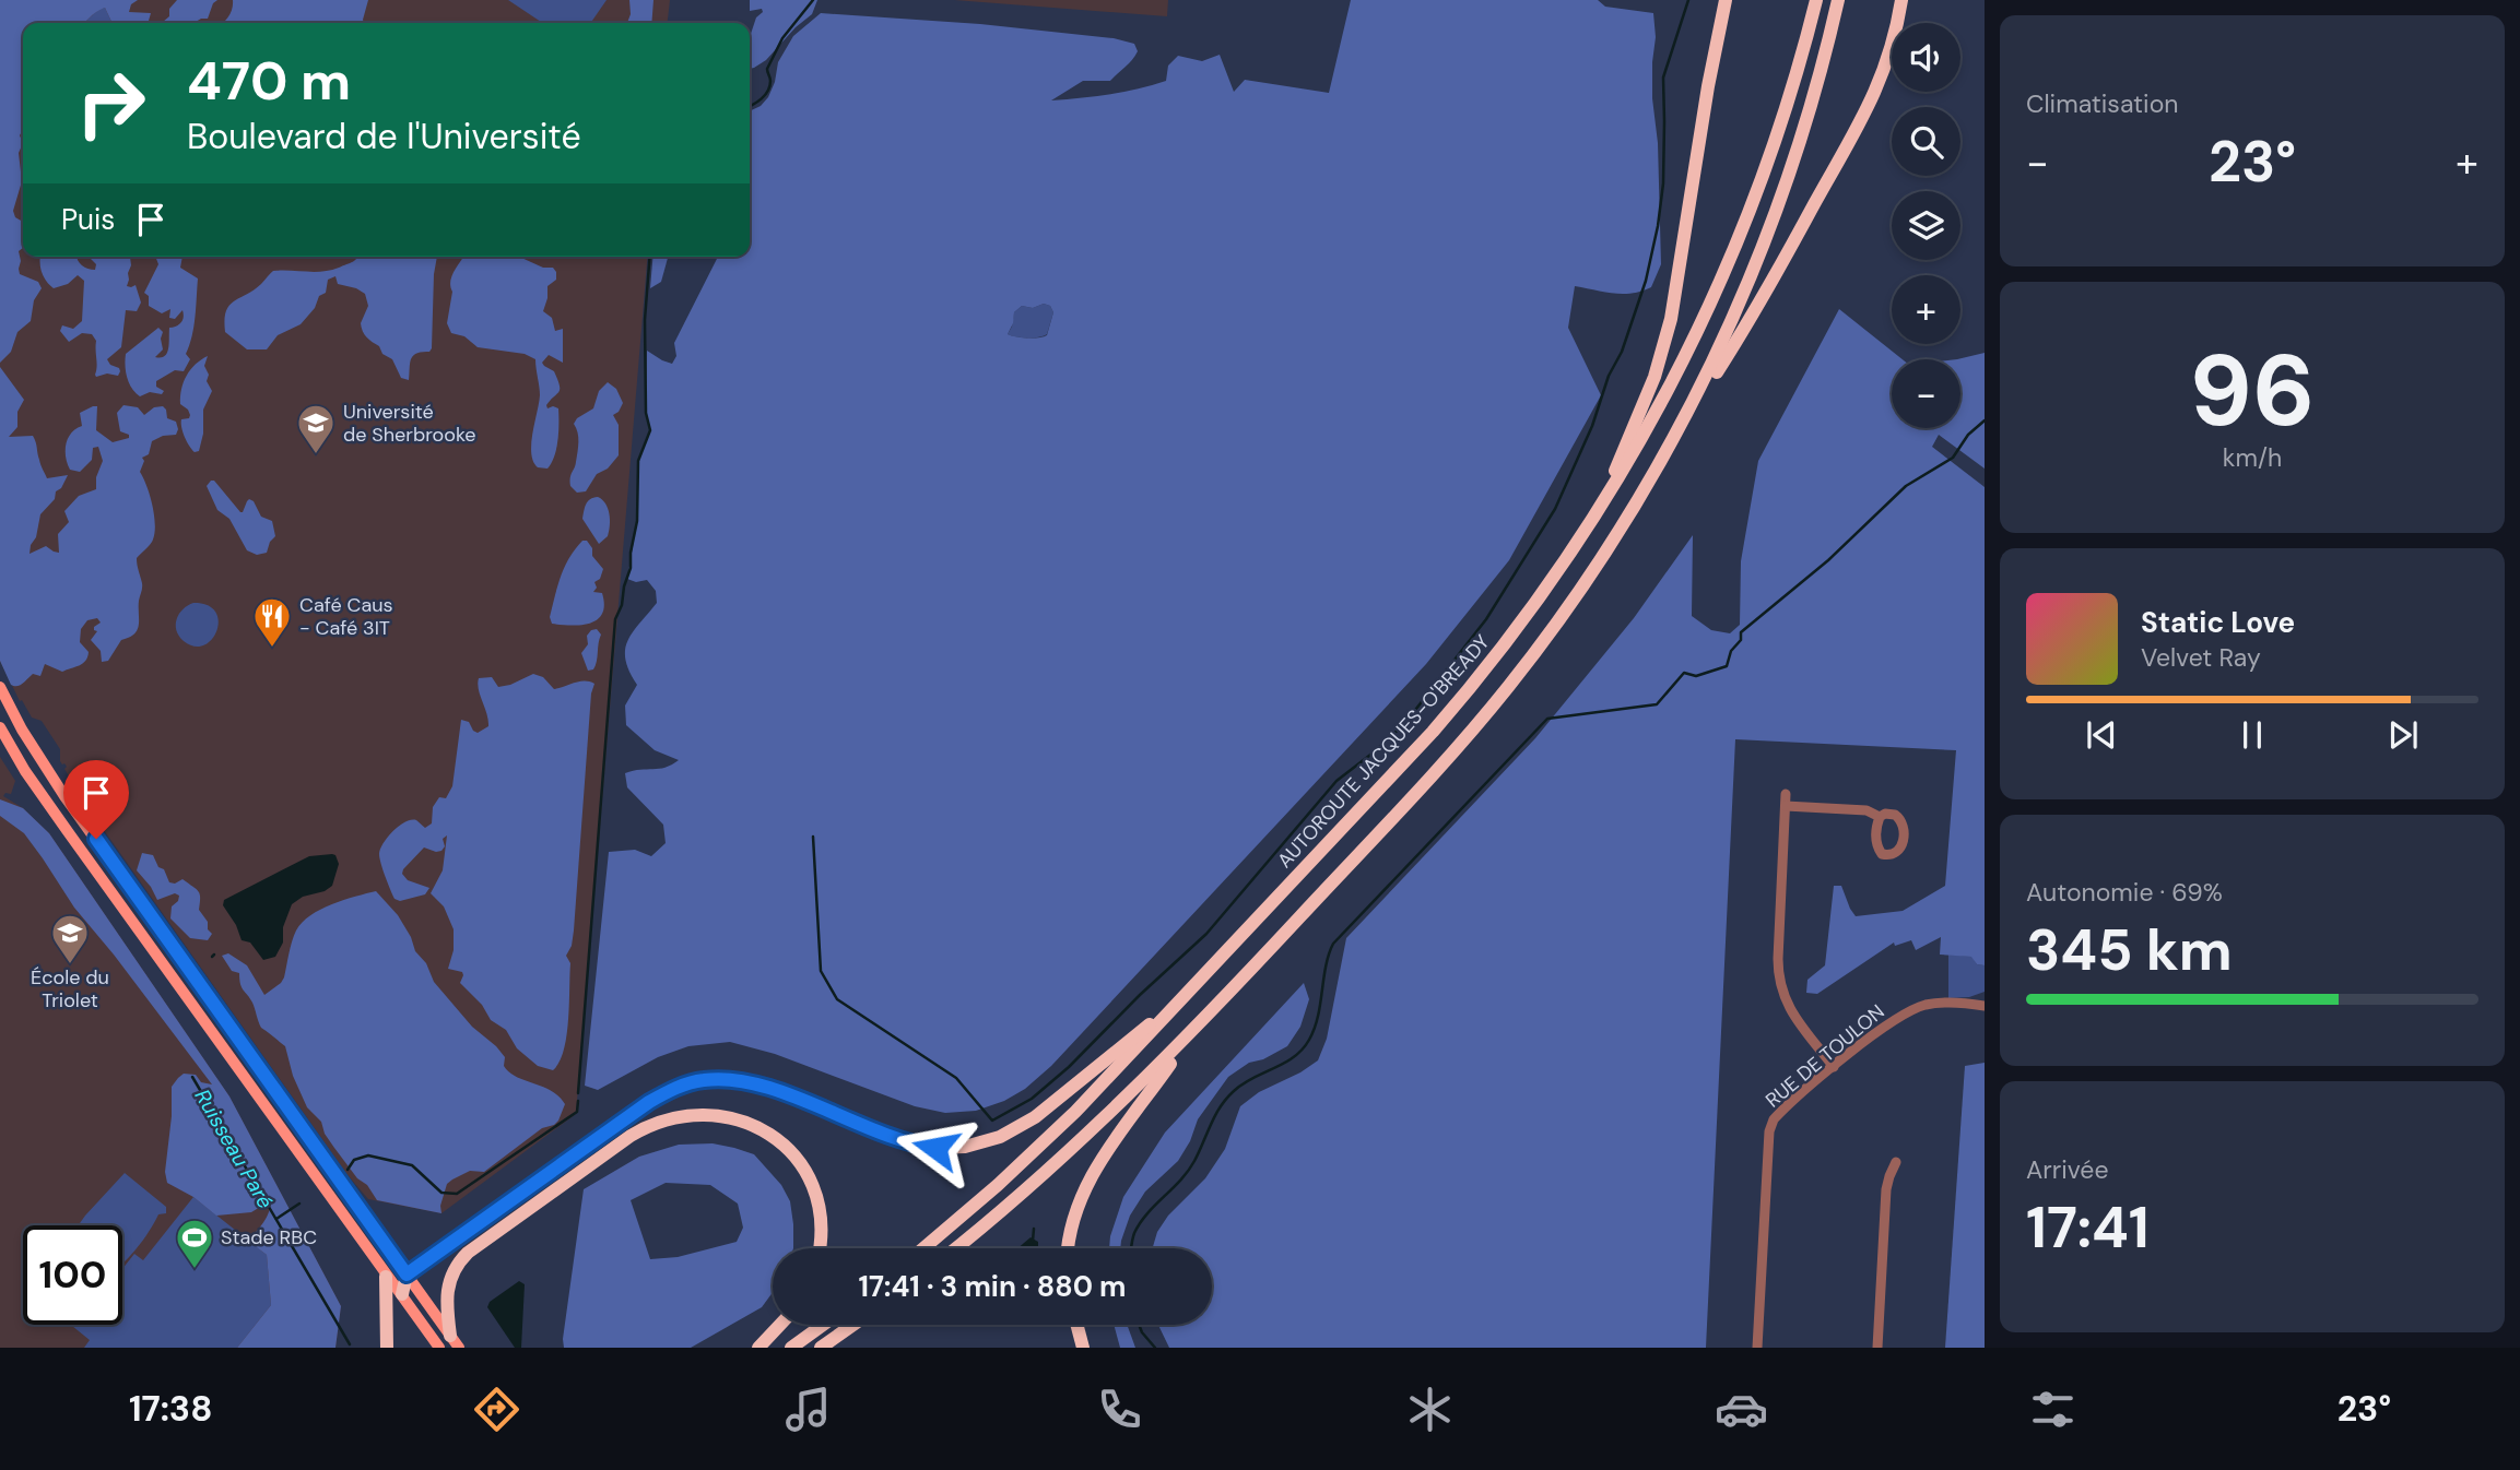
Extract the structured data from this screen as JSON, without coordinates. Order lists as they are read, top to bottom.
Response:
{
  "streets": {
    "highway": ["AUTOROUTE JACQUES-O'BREADY"],
    "street": ["RUE DE TOULON"]
  },
  "water": ["Ruisseau Paré"],
  "places": {
    "school or university": ["Université de Sherbrooke", "École du Triolet"],
    "restaurant": ["Café Caus - Café 3IT"],
    "sports": ["Stade RBC"]
  },
  "page": {
    "tile": [
      "Climatisation",
      ["96", "km/h"],
      ["Autonomie · 69%", "345 km"],
      ["Arrivée", "17:41"]
    ],
    "map_buttons": ["+", "−"],
    "turn": ["470 m", "Boulevard de l'Université"],
    "heat": ["−", "23°", "+"],
    "then": "Puis",
    "song": ["Static Love", "Velvet Ray"],
    "limit": "100",
    "trip": "17:41 · 3 min · 880 m",
    "tabs": ["17:38", "23°"]
  }
}
